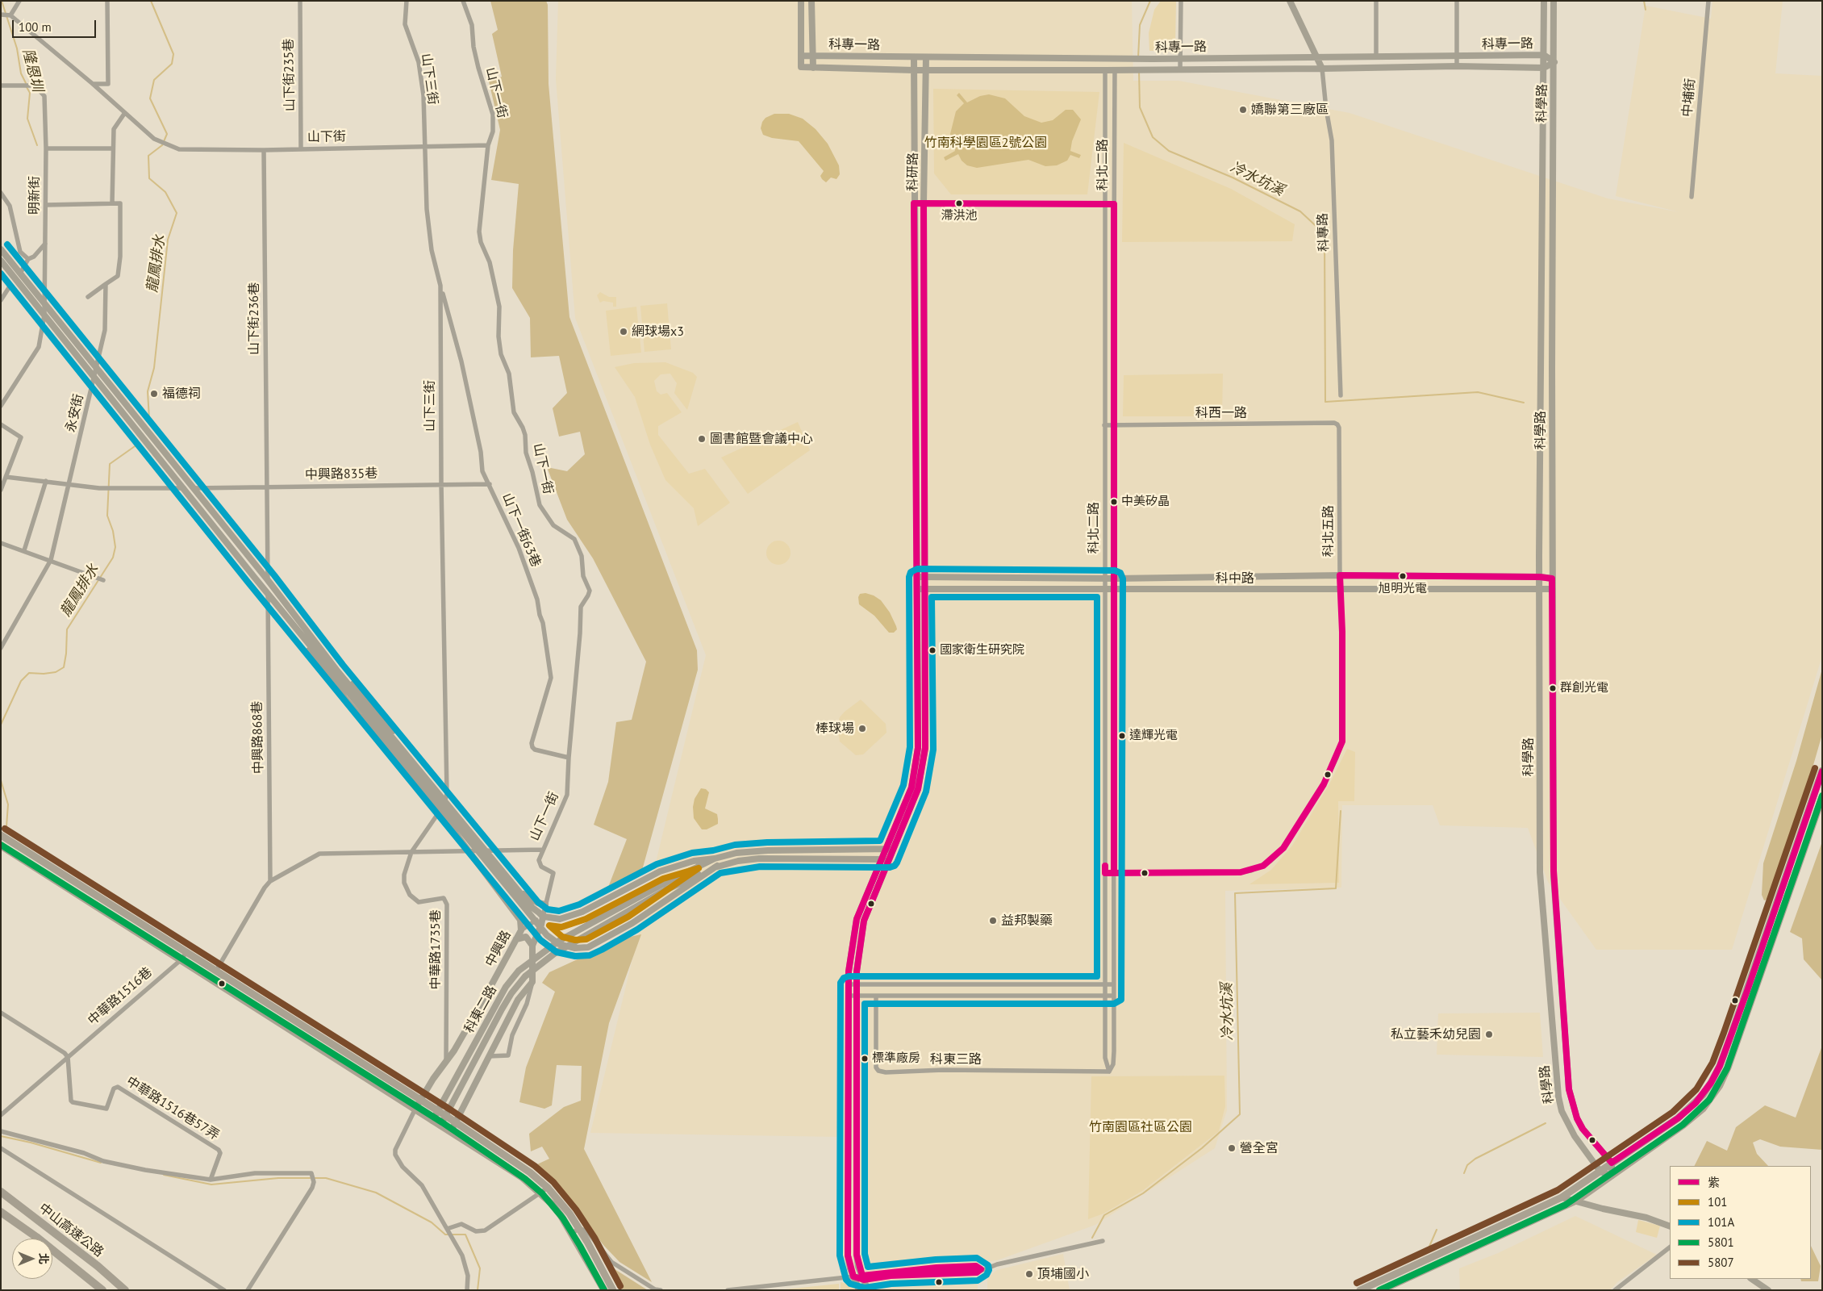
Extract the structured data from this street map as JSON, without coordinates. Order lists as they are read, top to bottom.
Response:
{
  "streets": {
    "highway": ["中山高速公路"],
    "street": [
      "科專一路",
      "山下街235巷",
      "山下三街",
      "山下一街",
      "中埔街",
      "科學路",
      "山下街",
      "科北二路",
      "科研路",
      "明新街",
      "科專路",
      "山下街236巷",
      "永安街",
      "科西一路",
      "中興路835巷",
      "山下一街63巷",
      "科北五路",
      "科中路",
      "中興路868巷",
      "中興路",
      "中華路1735巷",
      "中華路1516巷",
      "科東二路",
      "科東三路",
      "中華路1516巷57弄"
    ]
  },
  "crossings": [
    ["科專一路", "科學路"],
    ["科專一路", "科北二路"],
    ["科專一路", "科研路"],
    ["科專一路", "科專路"],
    ["山下街235巷", "山下街"],
    ["山下三街", "山下街"],
    ["山下三街", "中興路835巷"],
    ["山下三街", "山下一街63巷"],
    ["山下三街", "中興路"],
    ["山下一街", "山下街"],
    ["山下一街", "山下一街63巷"],
    ["山下一街", "中興路"],
    ["科學路", "科中路"],
    ["山下街", "山下街236巷"],
    ["科北二路", "科西一路"],
    ["科北二路", "科北五路"],
    ["科北二路", "科中路"],
    ["科北二路", "科東三路"],
    ["科研路", "科中路"],
    ["科研路", "科東二路"],
    ["明新街", "中興路"],
    ["山下街236巷", "中興路835巷"],
    ["山下街236巷", "中興路"],
    ["永安街", "中興路"],
    ["科西一路", "科北五路"],
    ["中興路835巷", "山下一街63巷"],
    ["中興路835巷", "中興路"],
    ["科北五路", "科中路"],
    ["中興路868巷", "中興路"],
    ["中興路", "中華路1735巷"],
    ["中興路", "科東二路"],
    ["中華路1516巷", "中華路1516巷57弄"]
  ],
  "water": ["隆恩圳", "冷水坑溪", "龍鳳排水"],
  "parks": ["竹南科學園區2號公園", "竹南園區社區公園"],
  "places": [
    "嬌聯第三廠區",
    "滯洪池",
    "網球場x3",
    "福德祠",
    "圖書館暨會議中心",
    "中美矽晶",
    "旭明光電",
    "國家衛生研究院",
    "群創光電",
    "棒球場",
    "達輝光電",
    "益邦製藥",
    "私立藝禾幼兒園",
    "標準廠房",
    "營全宮",
    "頂埔國小"
  ],
  "lines": [
    "transit line 紫",
    "transit line 101A",
    "transit line 5807",
    "transit line 5801",
    "transit line 101"
  ],
  "legend": [
    "紫",
    "101",
    "101A",
    "5801",
    "5807"
  ],
  "scale_bar": "100 m",
  "north": "right"
}
